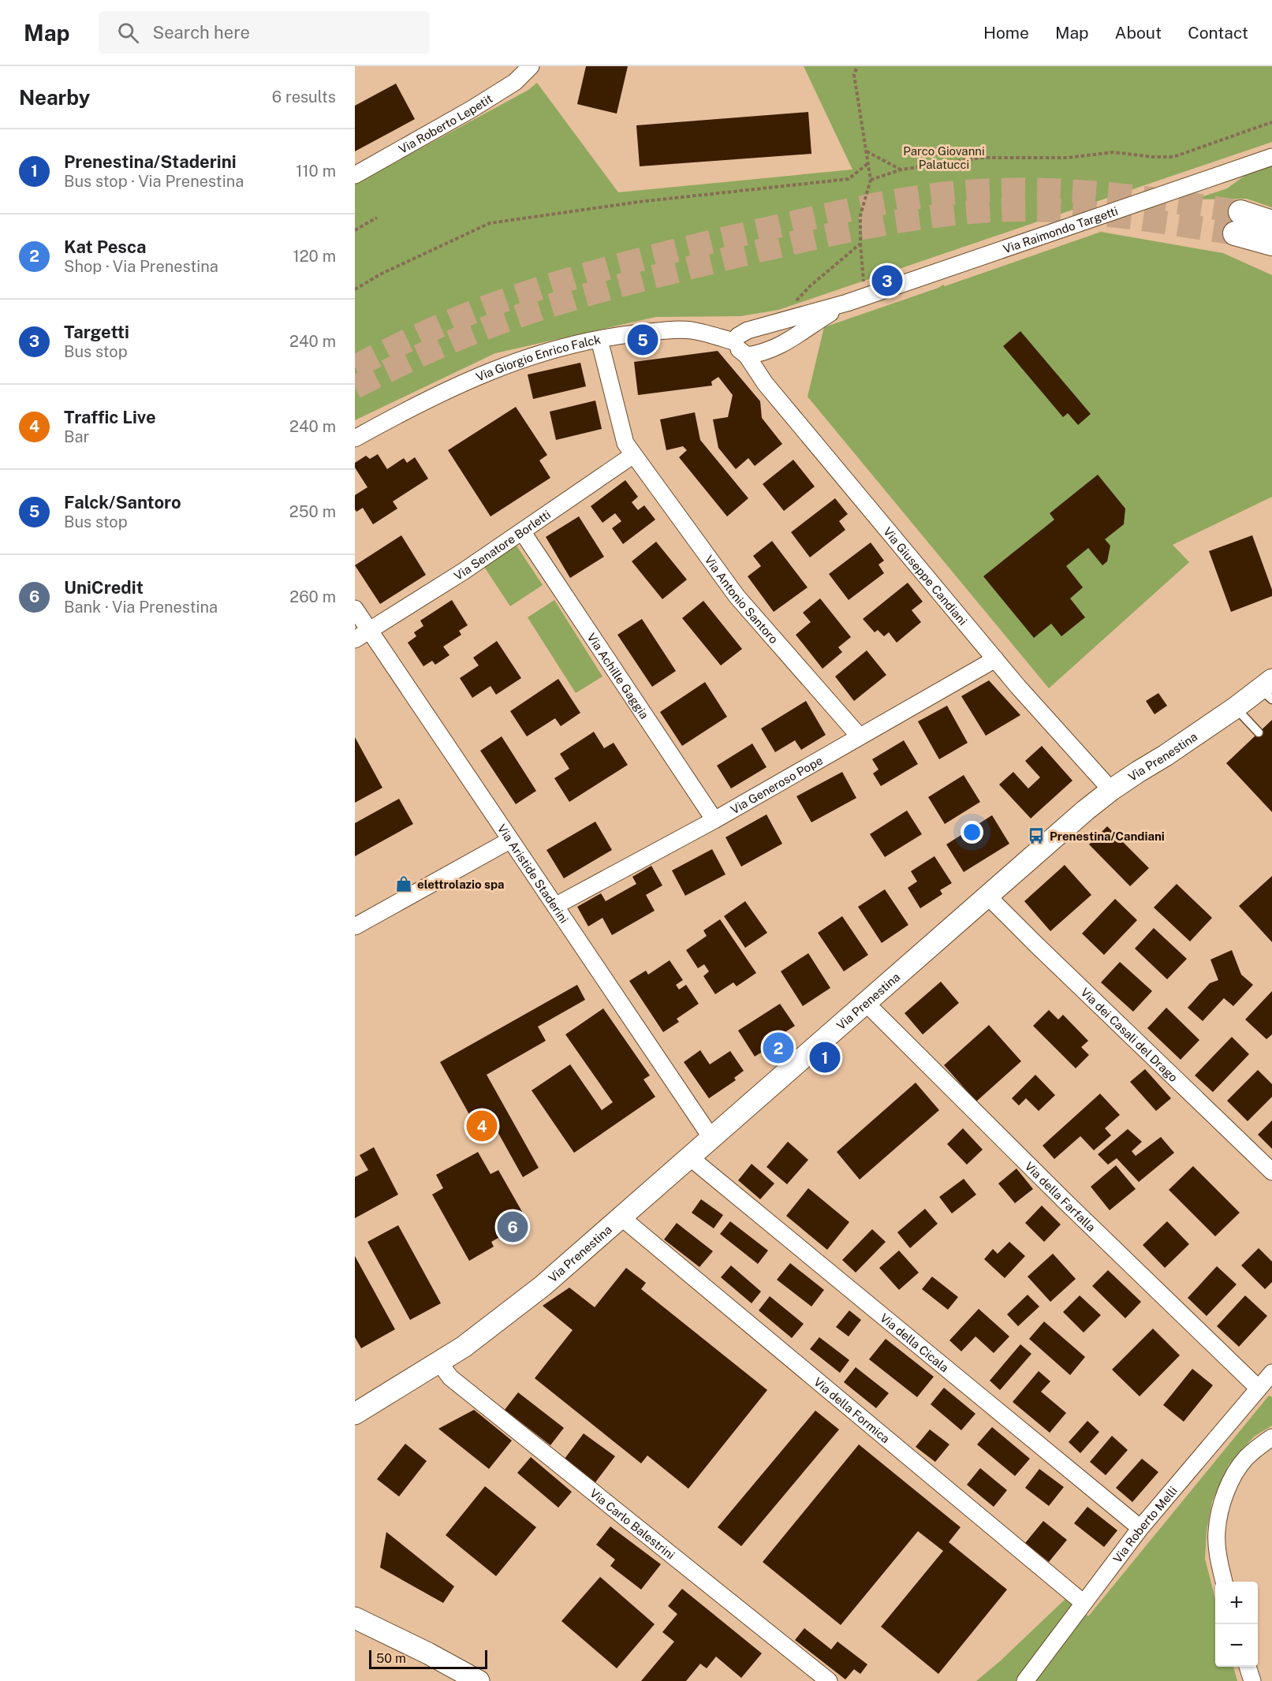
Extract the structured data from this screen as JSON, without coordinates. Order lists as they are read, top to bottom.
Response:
{
  "streets": {
    "street": [
      "Via Roberto Lepetit",
      "Via Raimondo Targetti",
      "Via Giorgio Enrico Falck",
      "Via Senatore Borletti",
      "Via Giuseppe Candiani",
      "Via Antonio Santoro",
      "Via Achille Gaggia",
      "Via Prenestina",
      "Via Generoso Pope",
      "Via Aristide Staderini",
      "Via dei Casali del Drago",
      "Via della Farfalla",
      "Via della Cicala",
      "Via della Formica",
      "Via Carlo Balestrini",
      "Via Roberto Melli"
    ]
  },
  "crossings": [
    ["Via Raimondo Targetti", "Via Giorgio Enrico Falck"],
    ["Via Raimondo Targetti", "Via Giuseppe Candiani"],
    ["Via Giorgio Enrico Falck", "Via Antonio Santoro"],
    ["Via Senatore Borletti", "Via Antonio Santoro"],
    ["Via Senatore Borletti", "Via Achille Gaggia"],
    ["Via Senatore Borletti", "Via Aristide Staderini"],
    ["Via Giuseppe Candiani", "Via Prenestina"],
    ["Via Giuseppe Candiani", "Via Generoso Pope"],
    ["Via Antonio Santoro", "Via Generoso Pope"],
    ["Via Achille Gaggia", "Via Generoso Pope"],
    ["Via Prenestina", "Via Aristide Staderini"],
    ["Via Prenestina", "Via dei Casali del Drago"],
    ["Via Prenestina", "Via della Farfalla"],
    ["Via Prenestina", "Via della Cicala"],
    ["Via Prenestina", "Via della Formica"],
    ["Via Prenestina", "Via Carlo Balestrini"],
    ["Via Generoso Pope", "Via Aristide Staderini"],
    ["Via della Farfalla", "Via Roberto Melli"],
    ["Via della Cicala", "Via Roberto Melli"],
    ["Via della Formica", "Via Roberto Melli"]
  ],
  "parks": ["Parco Giovanni Palatucci"],
  "places": {
    "bus stop": ["Prenestina/Candiani"],
    "shop": ["elettrolazio spa"]
  },
  "scale_bar": "50 m",
  "page": {
    "header": "Map",
    "search": "Search here",
    "nav": [
      "Home",
      "Map",
      "About",
      "Contact"
    ],
    "heading": ["Nearby", "6 results"],
    "list": [
      {
        "mark": "1",
        "name": "Prenestina/Staderini",
        "note": "Bus stop · Via Prenestina",
        "value": "110 m"
      },
      {
        "mark": "2",
        "name": "Kat Pesca",
        "note": "Shop · Via Prenestina",
        "value": "120 m"
      },
      {
        "mark": "3",
        "name": "Targetti",
        "note": "Bus stop",
        "value": "240 m"
      },
      {
        "mark": "4",
        "name": "Traffic Live",
        "note": "Bar",
        "value": "240 m"
      },
      {
        "mark": "5",
        "name": "Falck/Santoro",
        "note": "Bus stop",
        "value": "250 m"
      },
      {
        "mark": "6",
        "name": "UniCredit",
        "note": "Bank · Via Prenestina",
        "value": "260 m"
      }
    ],
    "pins": [
      "3",
      "5",
      "2",
      "1",
      "4",
      "6"
    ],
    "map_buttons": ["+", "−"],
    "scale": "50 m"
  }
}
